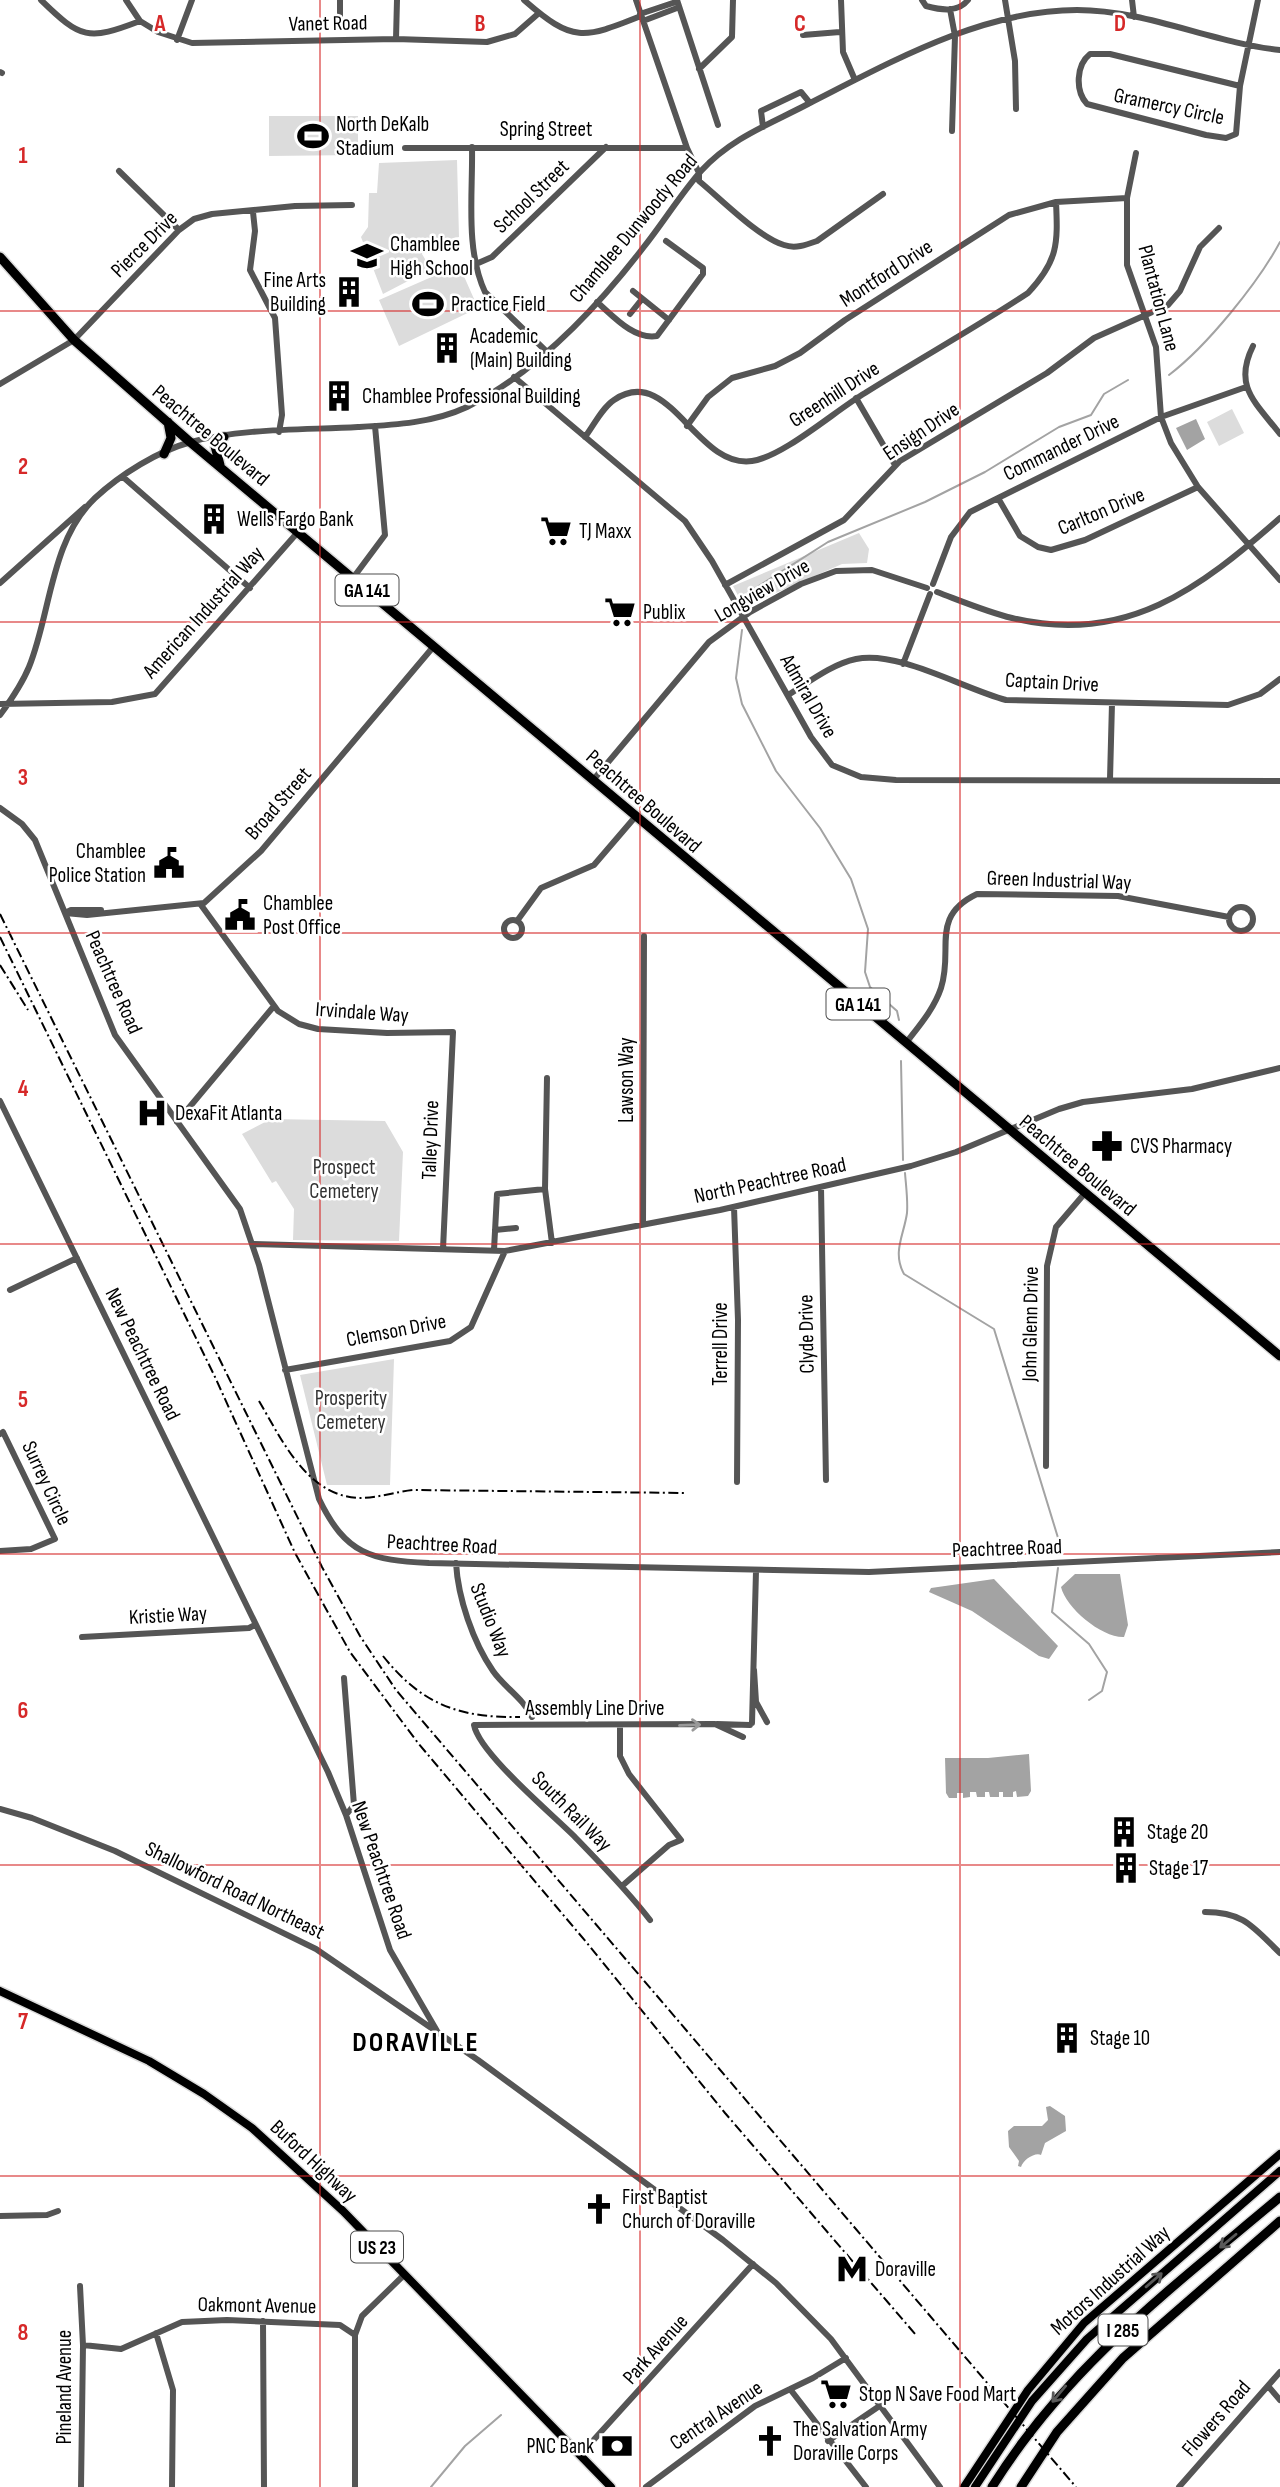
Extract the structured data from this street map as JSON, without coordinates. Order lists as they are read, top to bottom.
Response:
{
  "streets": {
    "highway": ["Peachtree Boulevard", "GA 141", "I 285"],
    "main road": ["Buford Highway", "US 23", "Motors Industrial Way"],
    "street": [
      "Vanet Road",
      "Gramercy Circle",
      "Spring Street",
      "School Street",
      "Chamblee Dunwoody Road",
      "Pierce Drive",
      "Montford Drive",
      "Plantation Lane",
      "Greenhill Drive",
      "Ensign Drive",
      "Commander Drive",
      "Carlton Drive",
      "Longview Drive",
      "American Industrial Way",
      "Captain Drive",
      "Admiral Drive",
      "Broad Street",
      "Green Industrial Way",
      "Peachtree Road",
      "Irvindale Way",
      "Lawson Way",
      "Talley Drive",
      "North Peachtree Road",
      "John Glenn Drive",
      "Clemson Drive",
      "Clyde Drive",
      "Terrell Drive",
      "New Peachtree Road",
      "Surrey Circle",
      "Kristie Way",
      "Studio Way",
      "Assembly Line Drive",
      "South Rail Way",
      "Shallowford Road Northeast",
      "Oakmont Avenue",
      "Park Avenue",
      "Pineland Avenue",
      "Central Avenue",
      "Flowers Road"
    ]
  },
  "crossings": [
    ["Gramercy Circle", "Chamblee Dunwoody Road"],
    ["Spring Street", "School Street"],
    ["Chamblee Dunwoody Road", "Peachtree Boulevard"],
    ["Chamblee Dunwoody Road", "American Industrial Way"],
    ["Chamblee Dunwoody Road", "Admiral Drive"],
    ["Pierce Drive", "Peachtree Boulevard"],
    ["Montford Drive", "Plantation Lane"],
    ["Montford Drive", "Greenhill Drive"],
    ["Plantation Lane", "Ensign Drive"],
    ["Plantation Lane", "Commander Drive"],
    ["Plantation Lane", "Carlton Drive"],
    ["Plantation Lane", "Longview Drive"],
    ["Greenhill Drive", "Admiral Drive"],
    ["Ensign Drive", "Admiral Drive"],
    ["Peachtree Boulevard", "Longview Drive"],
    ["Peachtree Boulevard", "American Industrial Way"],
    ["Peachtree Boulevard", "Broad Street"],
    ["Peachtree Boulevard", "Green Industrial Way"],
    ["Peachtree Boulevard", "North Peachtree Road"],
    ["Peachtree Boulevard", "John Glenn Drive"],
    ["Commander Drive", "Carlton Drive"],
    ["Commander Drive", "Longview Drive"],
    ["Commander Drive", "Captain Drive"],
    ["Longview Drive", "Admiral Drive"],
    ["Captain Drive", "Admiral Drive"],
    ["Broad Street", "Irvindale Way"],
    ["Peachtree Road", "North Peachtree Road"],
    ["Peachtree Road", "Clemson Drive"],
    ["Peachtree Road", "Studio Way"],
    ["Irvindale Way", "Talley Drive"],
    ["Lawson Way", "North Peachtree Road"],
    ["Talley Drive", "North Peachtree Road"],
    ["North Peachtree Road", "Clemson Drive"],
    ["North Peachtree Road", "Clyde Drive"],
    ["North Peachtree Road", "Terrell Drive"],
    ["New Peachtree Road", "Kristie Way"],
    ["New Peachtree Road", "Shallowford Road Northeast"],
    ["New Peachtree Road", "Park Avenue"],
    ["New Peachtree Road", "Central Avenue"],
    ["Assembly Line Drive", "South Rail Way"],
    ["Buford Highway", "Park Avenue"],
    ["Oakmont Avenue", "Pineland Avenue"]
  ],
  "districts": ["DORAVILLE"],
  "parks": ["Prospect Cemetery", "Prosperity Cemetery"],
  "places": {
    "sports": ["North DeKalb Stadium", "Practice Field"],
    "school or university": ["Chamblee High School"],
    "building": [
      "Fine Arts Building",
      "Academic (Main) Building",
      "Chamblee Professional Building",
      "Wells Fargo Bank",
      "Stage 20",
      "Stage 17",
      "Stage 10"
    ],
    "supermarket": ["TJ Maxx", "Publix", "Stop N Save Food Mart"],
    "public building": ["Chamblee Police Station", "Chamblee Post Office"],
    "hospital": ["DexaFit Atlanta"],
    "pharmacy": ["CVS Pharmacy"],
    "church": ["First Baptist Church of Doraville", "The Salvation Army Doraville Corps"],
    "metro station": ["Doraville"],
    "bank": ["PNC Bank"]
  },
  "grid": {
    "columns": [
      "A",
      "B",
      "C",
      "D"
    ],
    "rows": [
      "1",
      "2",
      "3",
      "4",
      "5",
      "6",
      "7",
      "8"
    ]
  }
}
